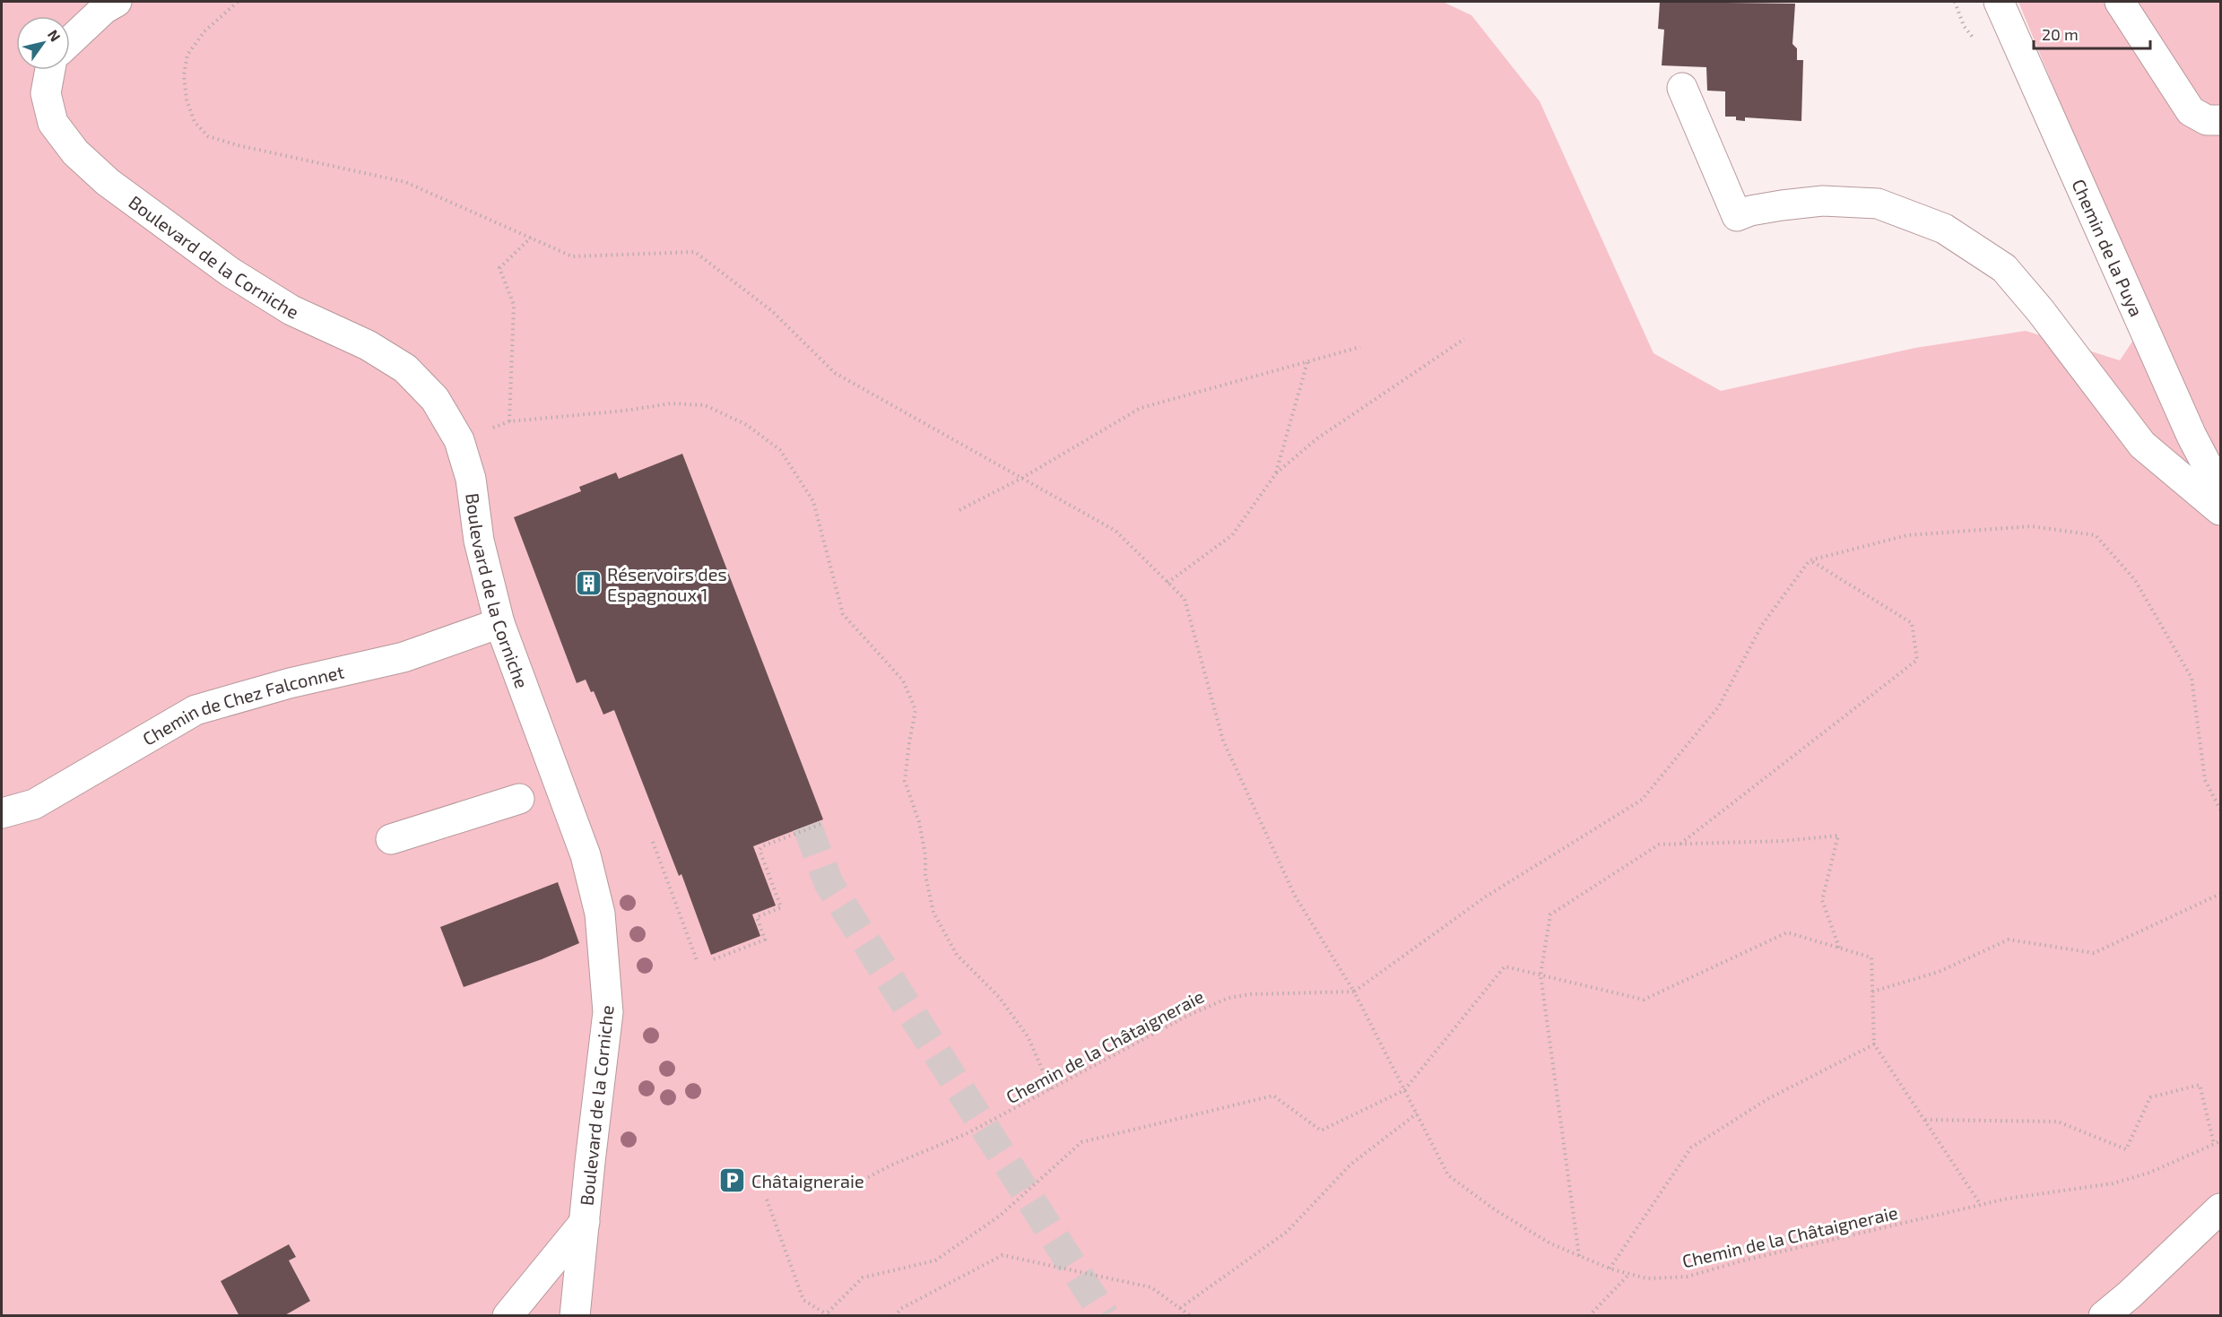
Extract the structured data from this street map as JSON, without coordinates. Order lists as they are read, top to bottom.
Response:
{
  "streets": {
    "street": ["Chemin de la Puya", "Boulevard de la Corniche", "Chemin de Chez Falconnet"],
    "path": ["Chemin de la Châtaigneraie"]
  },
  "crossings": [
    ["Boulevard de la Corniche", "Chemin de Chez Falconnet"]
  ],
  "places": {
    "building": ["Réservoirs des Espagnoux 1"],
    "parking": ["Châtaigneraie"]
  },
  "scale_bar": "20 m",
  "north": "top right"
}
